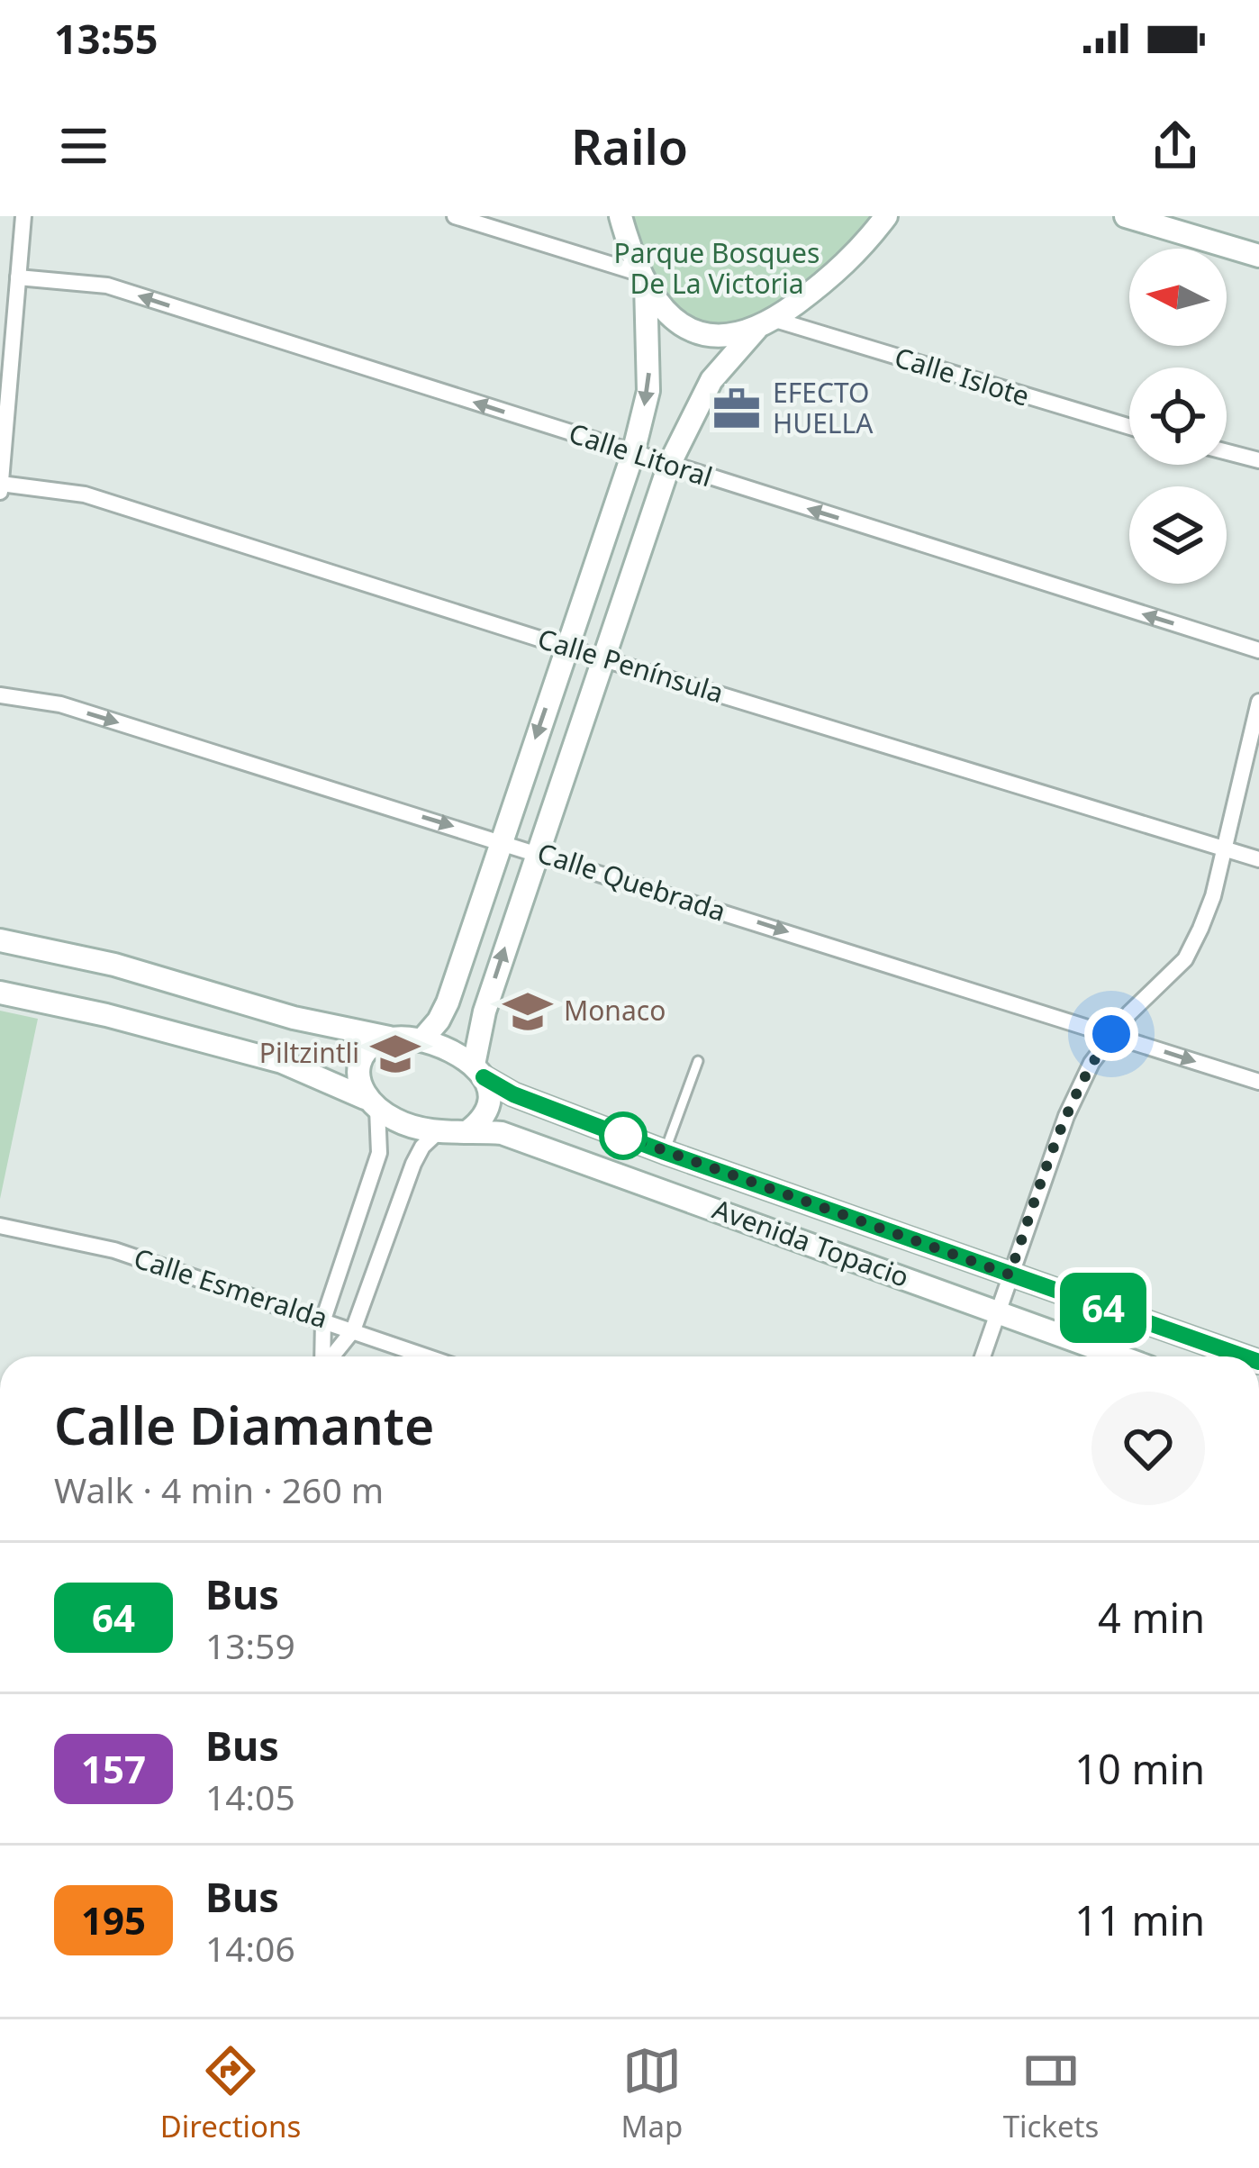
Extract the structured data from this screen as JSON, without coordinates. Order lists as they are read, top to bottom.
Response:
{
  "streets": {
    "street": [
      "Calle Islote",
      "Calle Litoral",
      "Calle Península",
      "Calle Quebrada",
      "Avenida Topacio",
      "Calle Esmeralda"
    ]
  },
  "one_way": ["Calle Litoral", "Calle Quebrada"],
  "parks": ["Parque Bosques De La Victoria"],
  "places": {
    "office": ["EFECTO HUELLA"],
    "school or university": ["Monaco", "Piltzintli"]
  },
  "lines": ["bus line 64"],
  "north": "left",
  "page": {
    "status": "13:55",
    "header": "Railo",
    "on_map": "64",
    "heading": ["Calle Diamante", "Walk · 4 min · 260 m"],
    "list": [
      {
        "mark": "64",
        "name": "Bus",
        "note": "13:59",
        "value": "4 min"
      },
      {
        "mark": "157",
        "name": "Bus",
        "note": "14:05",
        "value": "10 min"
      },
      {
        "mark": "195",
        "name": "Bus",
        "note": "14:06",
        "value": "11 min"
      }
    ],
    "tabs": ["Directions", "Map", "Tickets"]
  }
}
